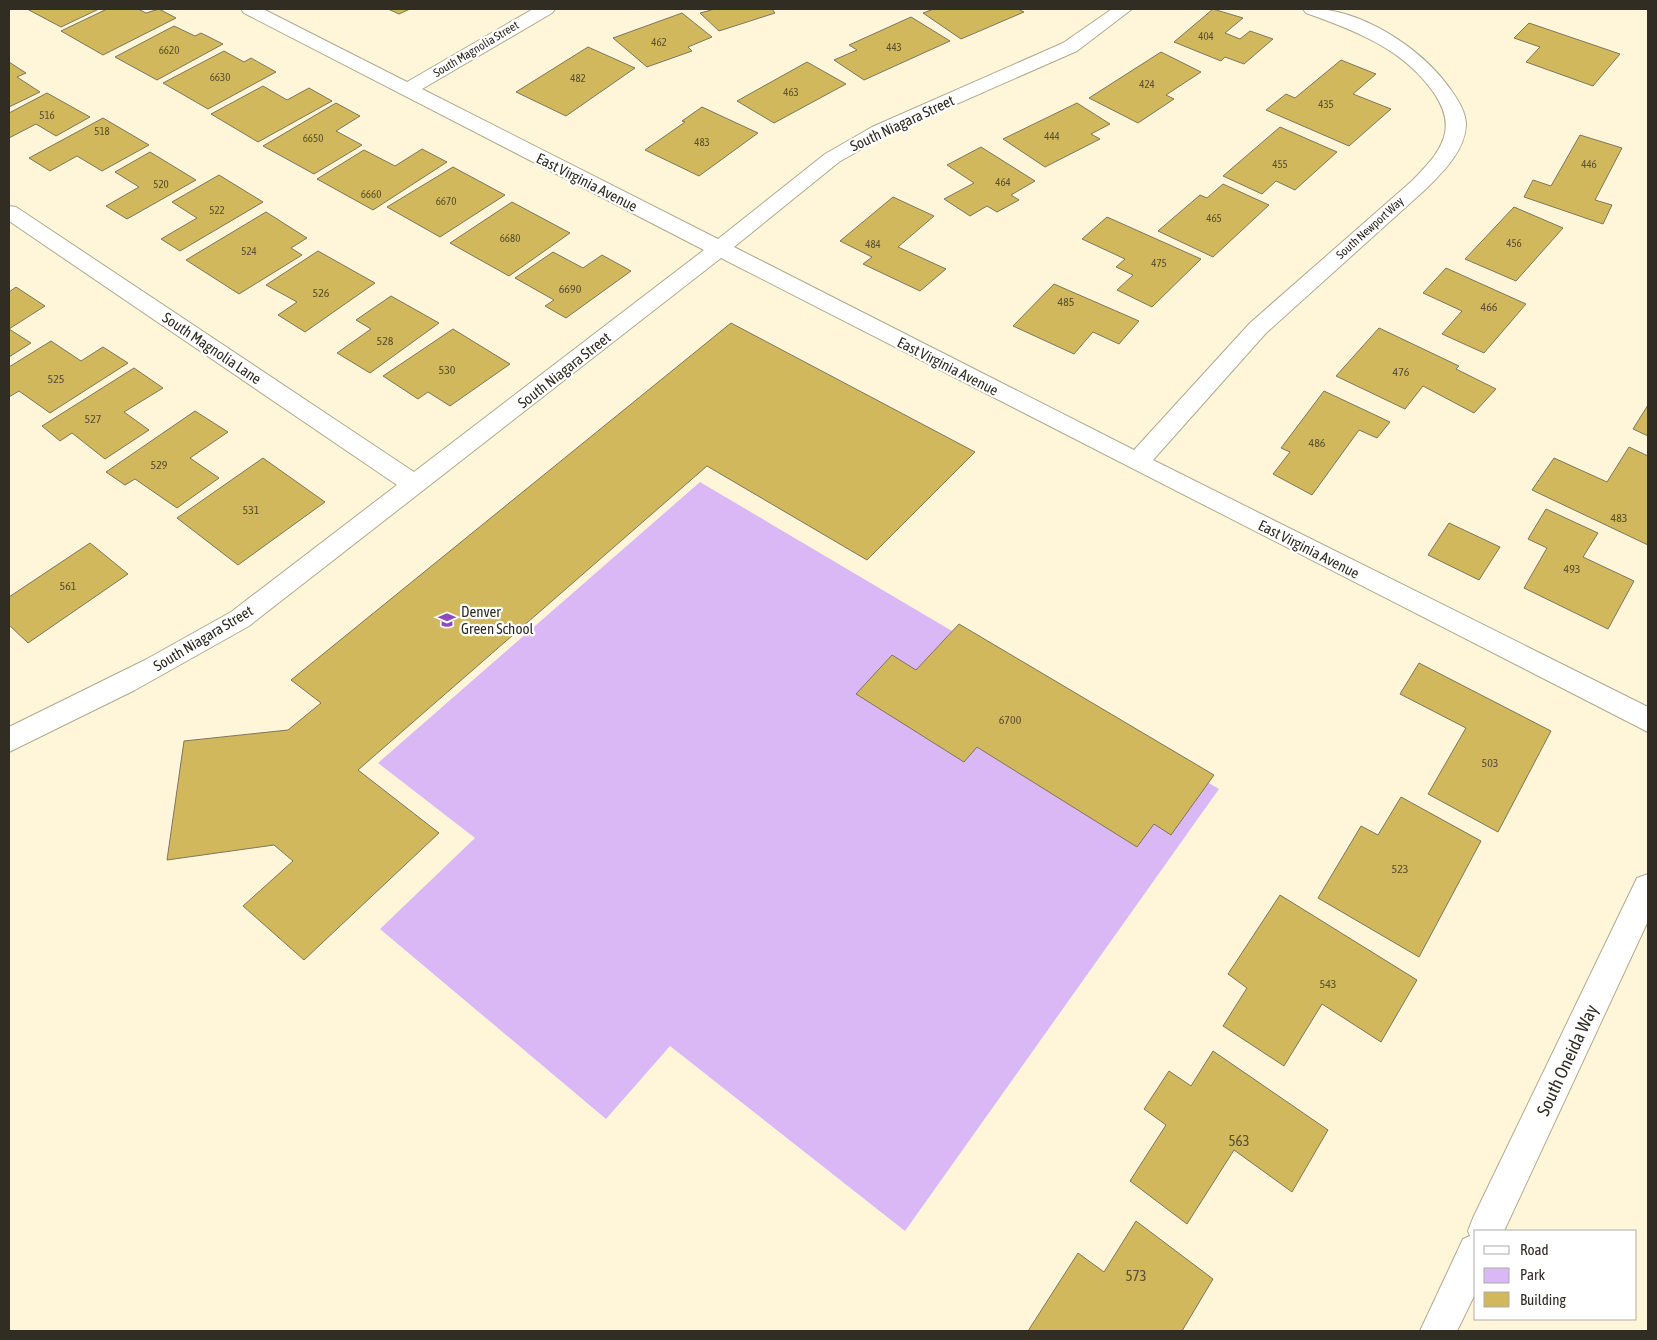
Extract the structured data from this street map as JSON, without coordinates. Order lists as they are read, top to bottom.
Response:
{
  "streets": {
    "street": [
      "South Magnolia Street",
      "South Niagara Street",
      "East Virginia Avenue",
      "South Newport Way",
      "South Magnolia Lane",
      "South Oneida Way"
    ]
  },
  "crossings": [
    ["South Magnolia Street", "East Virginia Avenue"],
    ["South Niagara Street", "East Virginia Avenue"],
    ["South Niagara Street", "South Magnolia Lane"],
    ["East Virginia Avenue", "South Newport Way"]
  ],
  "places": {
    "school or university": ["Denver Green School"]
  },
  "house_numbers": [
    "404",
    "462",
    "443",
    "6620",
    "6630",
    "482",
    "424",
    "463",
    "435",
    "516",
    "518",
    "444",
    "6650",
    "483",
    "455",
    "446",
    "464",
    "520",
    "6660",
    "6670",
    "522",
    "465",
    "6680",
    "456",
    "484",
    "524",
    "475",
    "6690",
    "526",
    "485",
    "466",
    "528",
    "530",
    "476",
    "525",
    "527",
    "486",
    "529",
    "531",
    "483",
    "493",
    "561",
    "6700",
    "503",
    "523",
    "543",
    "563",
    "573"
  ],
  "legend": ["Road", "Park", "Building"]
}
